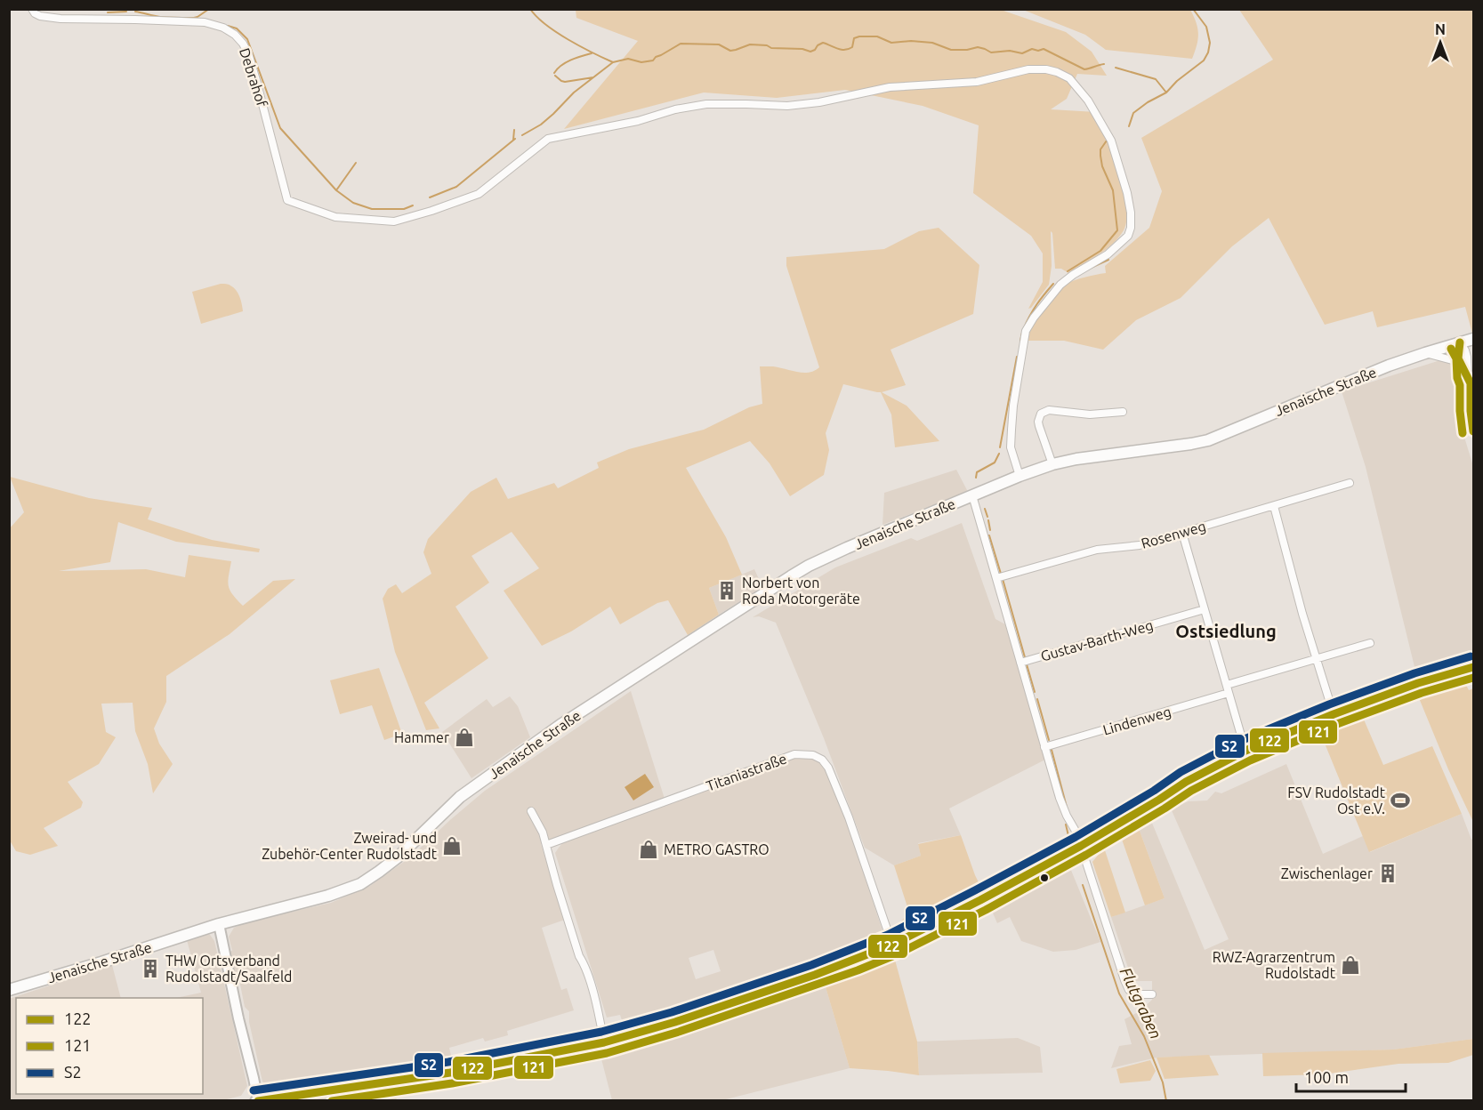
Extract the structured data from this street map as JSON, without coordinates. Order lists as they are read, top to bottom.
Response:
{
  "streets": {
    "main road": ["Jenaische Straße"],
    "street": [
      "Debrahof",
      "Rosenweg",
      "Gustav-Barth-Weg",
      "Lindenweg",
      "Titaniastraße"
    ]
  },
  "crossings": [
    ["Debrahof", "Jenaische Straße"]
  ],
  "districts": ["Ostsiedlung"],
  "water": ["Flutgraben"],
  "places": {
    "building": ["Norbert von Roda Motorgeräte", "Zwischenlager", "THW Ortsverband Rudolstadt/Saalfeld"],
    "shop": [
      "Hammer",
      "Zweirad- und Zubehör-Center Rudolstadt",
      "METRO GASTRO",
      "RWZ-Agrarzentrum Rudolstadt"
    ],
    "sports": ["FSV Rudolstadt Ost e.V."]
  },
  "lines": ["transit line 122", "transit line 121", "transit line S2"],
  "legend": ["122", "121", "S2"],
  "scale_bar": "100 m",
  "north": "top"
}
